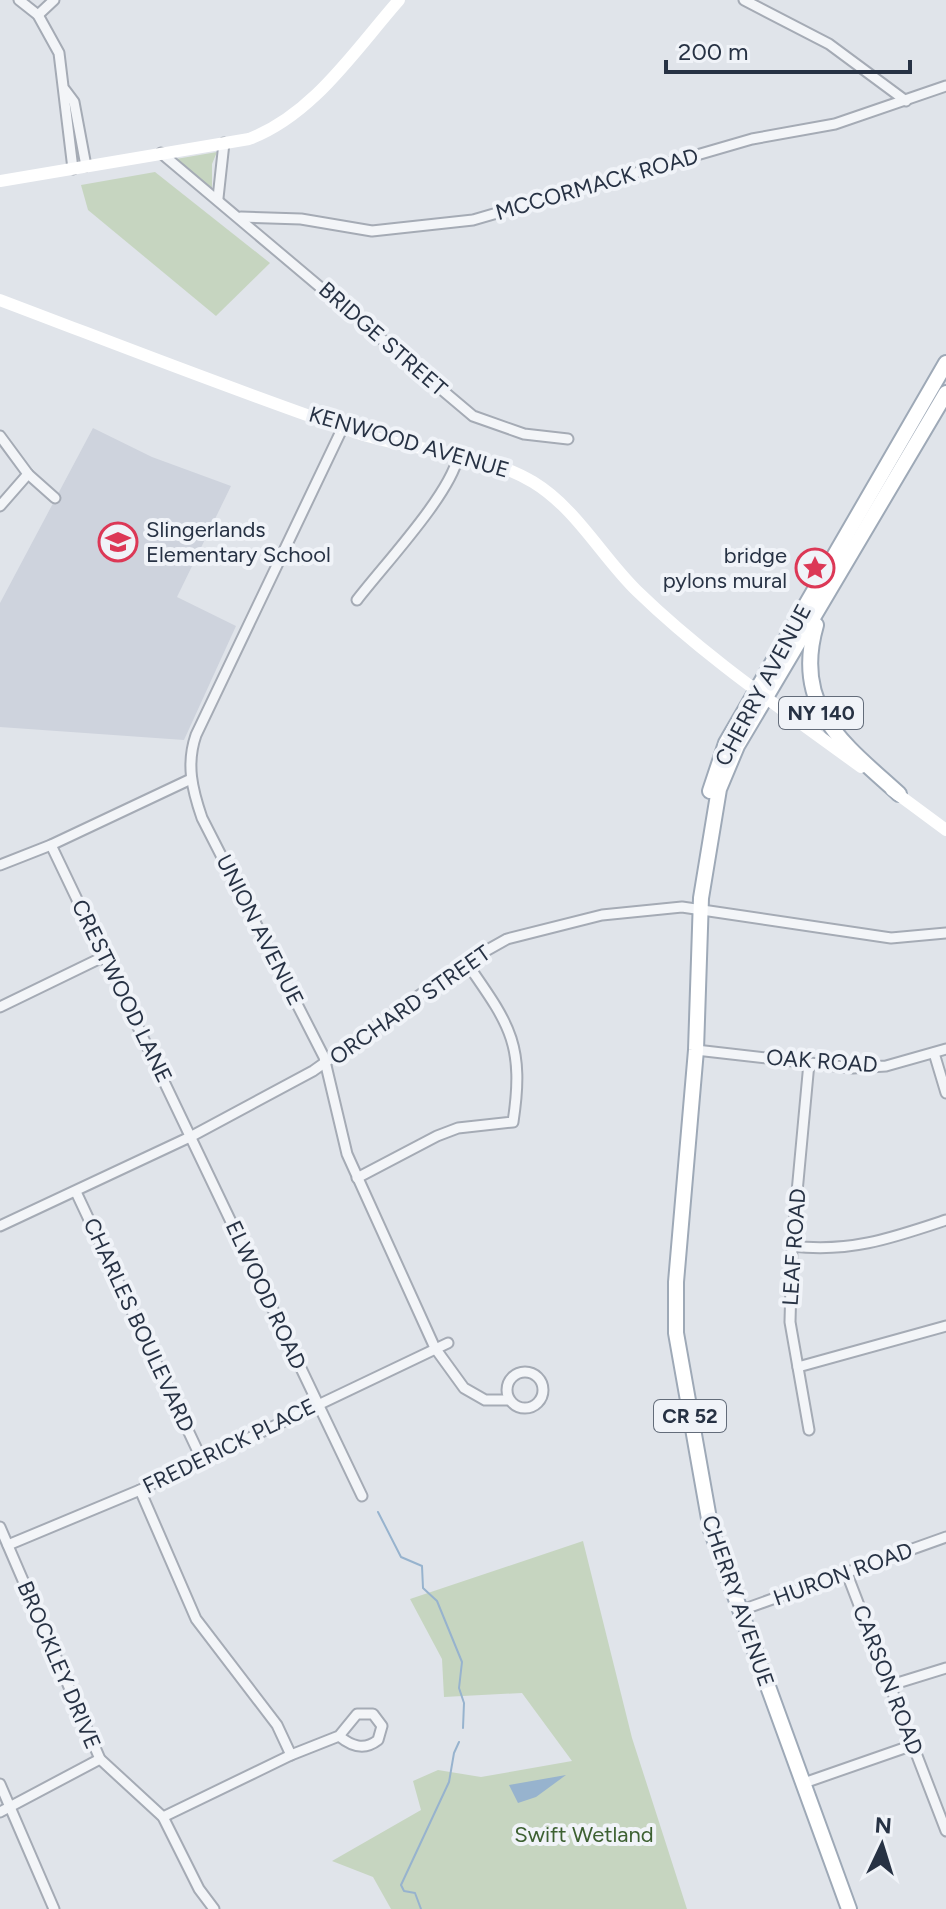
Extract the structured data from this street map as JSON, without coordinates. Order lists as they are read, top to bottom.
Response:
{
  "streets": {
    "main road": [
      "KENWOOD AVENUE",
      "CHERRY AVENUE",
      "NY 140",
      "CR 52"
    ],
    "street": [
      "MCCORMACK ROAD",
      "BRIDGE STREET",
      "UNION AVENUE",
      "CRESTWOOD LANE",
      "ORCHARD STREET",
      "OAK ROAD",
      "LEAF ROAD",
      "ELWOOD ROAD",
      "CHARLES BOULEVARD",
      "FREDERICK PLACE",
      "HURON ROAD",
      "BROCKLEY DRIVE",
      "CARSON ROAD"
    ]
  },
  "crossings": [
    ["MCCORMACK ROAD", "BRIDGE STREET"],
    ["KENWOOD AVENUE", "CHERRY AVENUE"],
    ["KENWOOD AVENUE", "NY 140"],
    ["KENWOOD AVENUE", "UNION AVENUE"],
    ["CHERRY AVENUE", "NY 140"],
    ["CHERRY AVENUE", "ORCHARD STREET"],
    ["CHERRY AVENUE", "OAK ROAD"],
    ["CHERRY AVENUE", "HURON ROAD"],
    ["UNION AVENUE", "ORCHARD STREET"],
    ["UNION AVENUE", "FREDERICK PLACE"],
    ["CRESTWOOD LANE", "ORCHARD STREET"],
    ["CRESTWOOD LANE", "ELWOOD ROAD"],
    ["ORCHARD STREET", "ELWOOD ROAD"],
    ["ORCHARD STREET", "CHARLES BOULEVARD"],
    ["OAK ROAD", "LEAF ROAD"],
    ["ELWOOD ROAD", "FREDERICK PLACE"],
    ["CHARLES BOULEVARD", "FREDERICK PLACE"],
    ["FREDERICK PLACE", "BROCKLEY DRIVE"],
    ["HURON ROAD", "CARSON ROAD"]
  ],
  "parks": ["Swift Wetland"],
  "places": {
    "school or university": ["Slingerlands Elementary School"],
    "place": ["bridge pylons mural"]
  },
  "scale_bar": "200 m",
  "north": "top"
}
